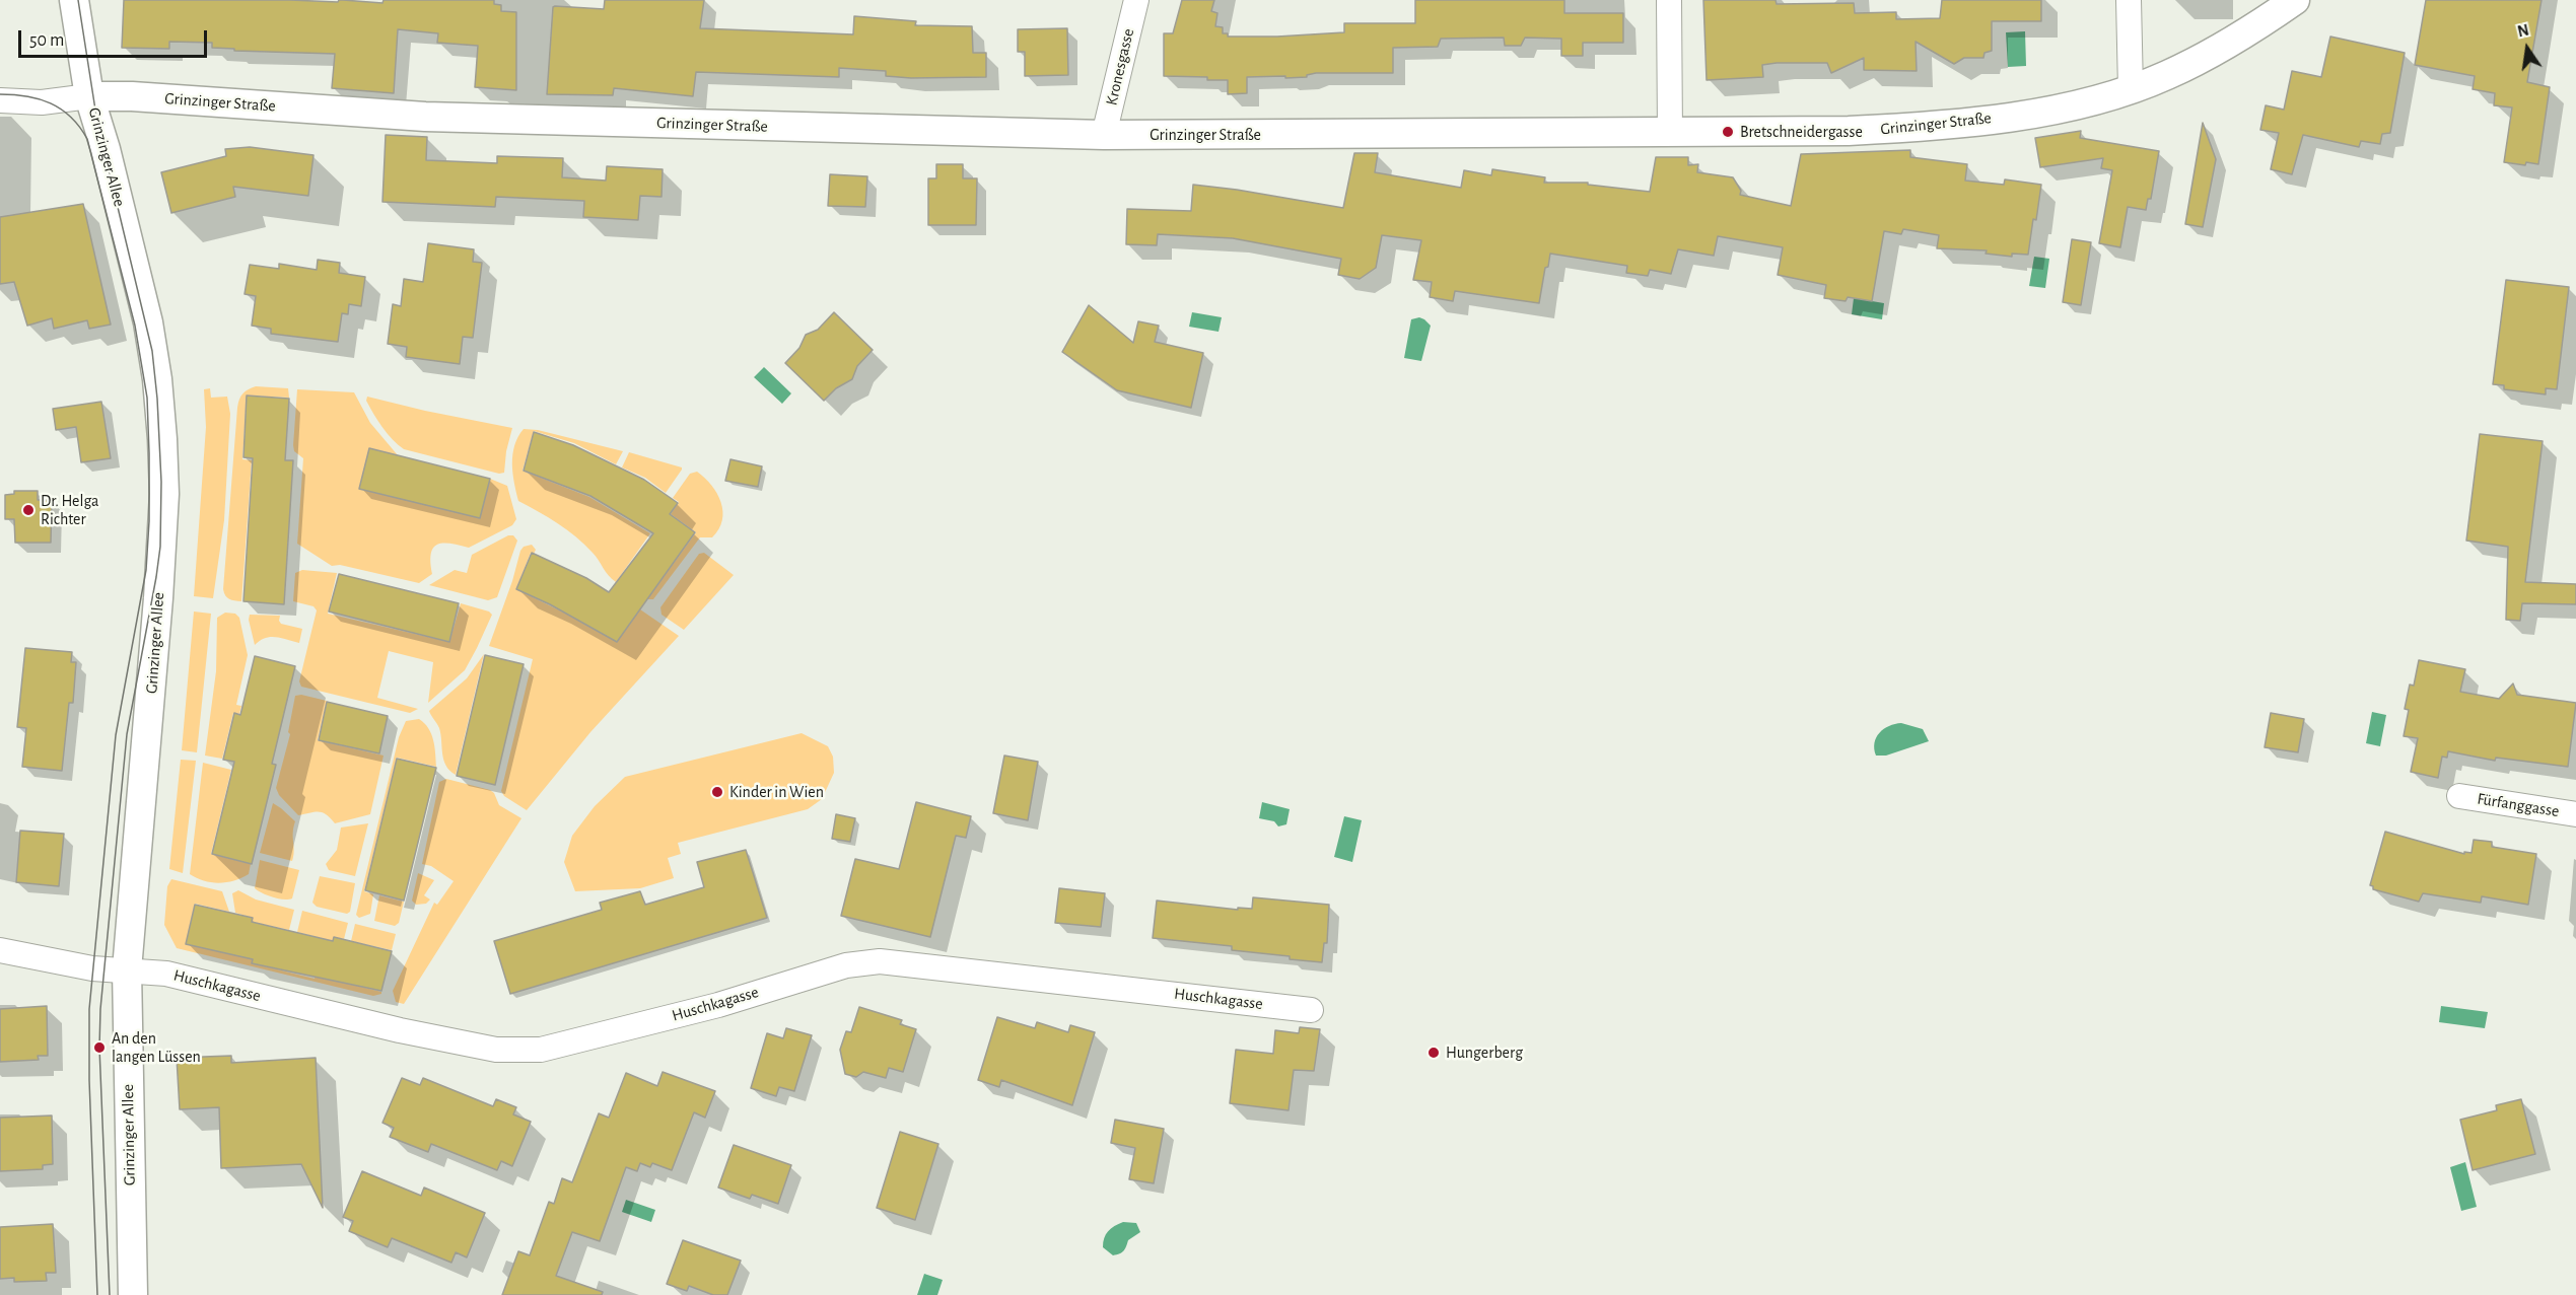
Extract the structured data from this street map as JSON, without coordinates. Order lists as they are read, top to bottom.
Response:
{
  "streets": {
    "street": [
      "Kronesgasse",
      "Grinzinger Straße",
      "Grinzinger Allee",
      "Fürfanggasse",
      "Huschkagasse"
    ]
  },
  "crossings": [
    ["Kronesgasse", "Grinzinger Straße"],
    ["Grinzinger Straße", "Grinzinger Allee"],
    ["Grinzinger Allee", "Huschkagasse"]
  ],
  "places": [
    "Bretschneidergasse",
    "Dr. Helga Richter",
    "Kinder in Wien",
    "An den langen Lüssen",
    "Hungerberg"
  ],
  "scale_bar": "50 m",
  "north": "top"
}
